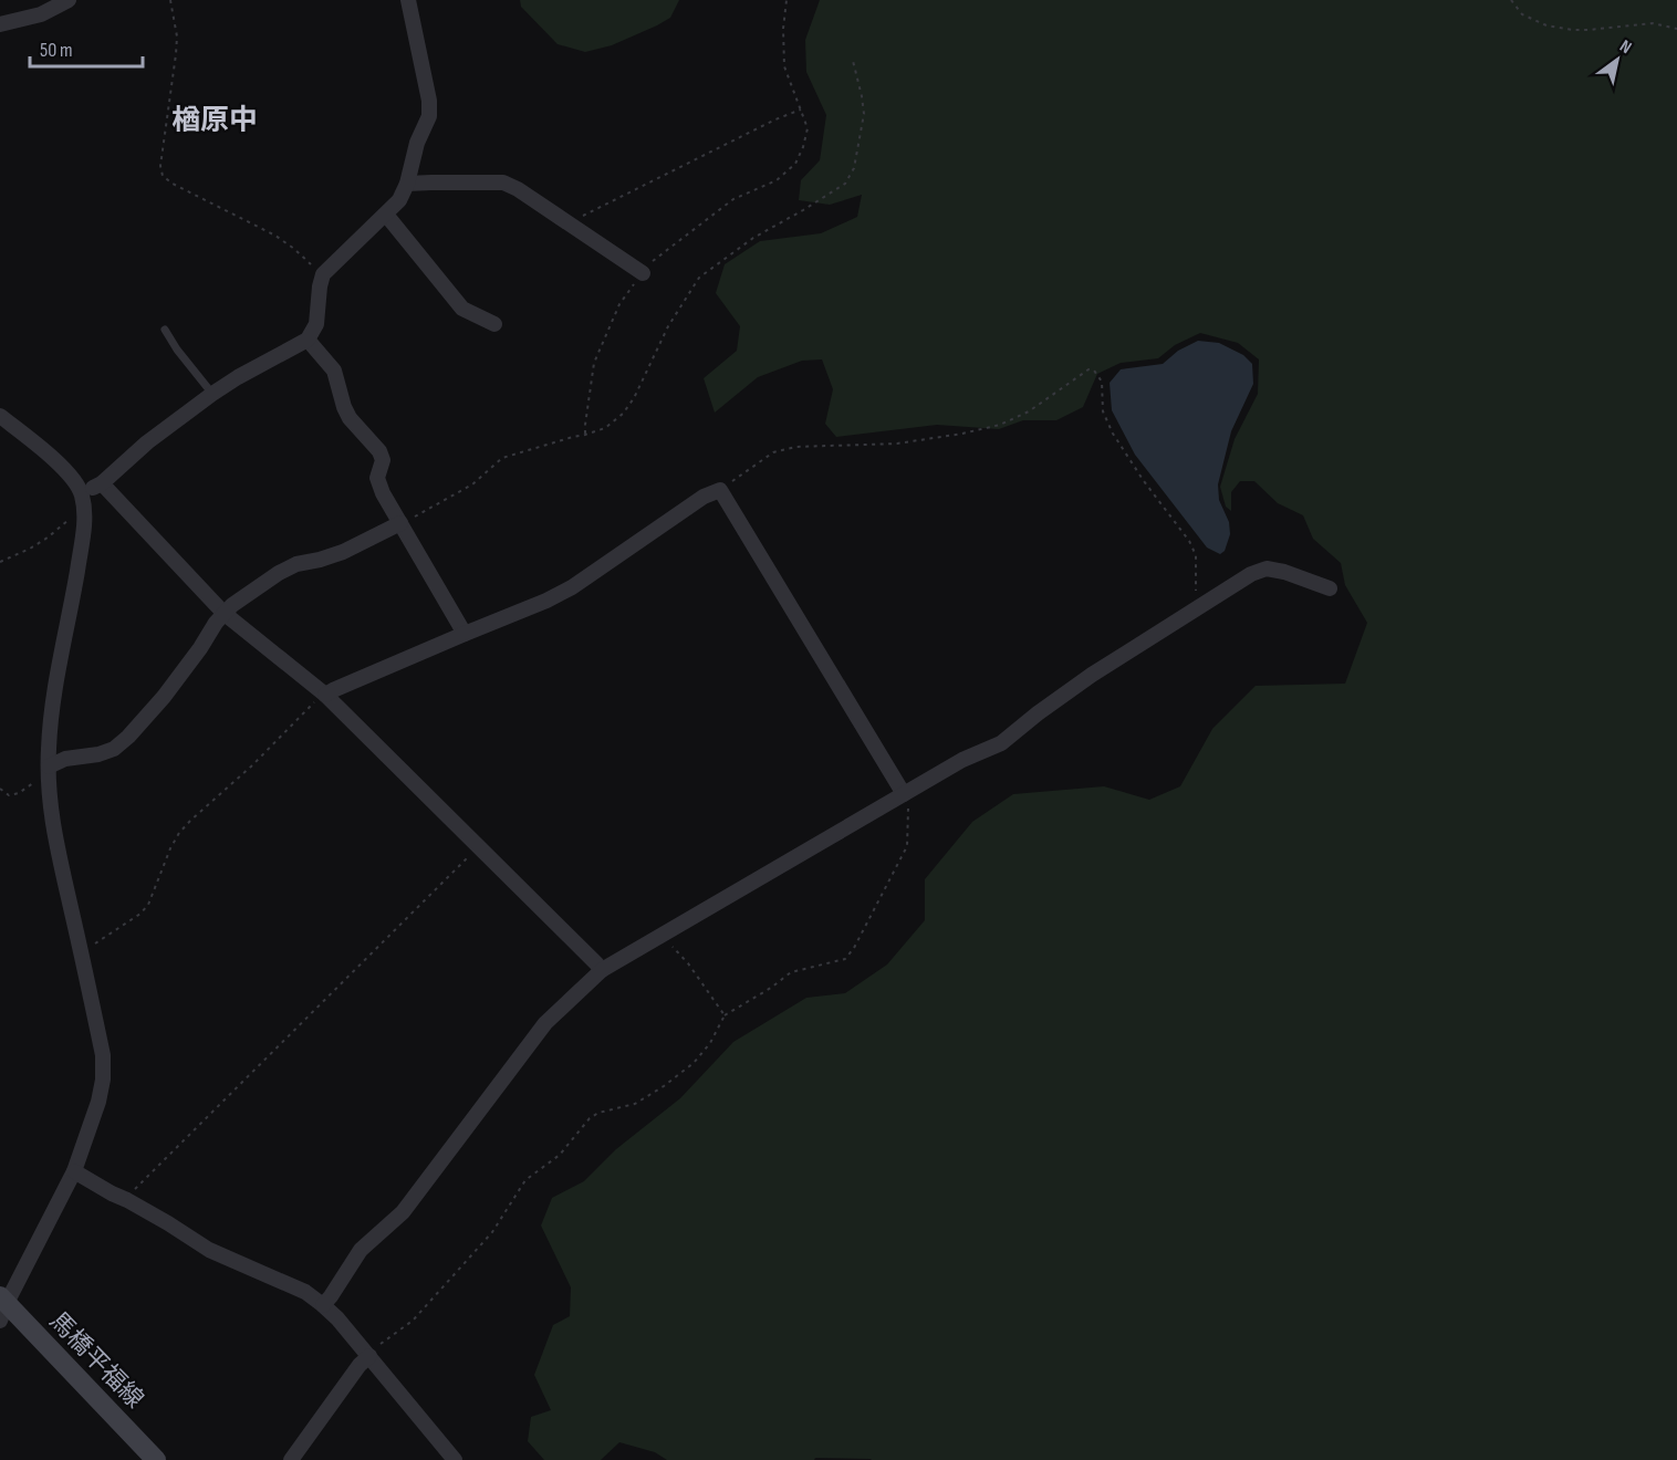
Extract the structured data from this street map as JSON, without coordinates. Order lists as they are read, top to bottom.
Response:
{
  "streets": {
    "main road": ["馬橋平福線"]
  },
  "districts": ["楢原中"],
  "scale_bar": "50 m",
  "north": "top right"
}
